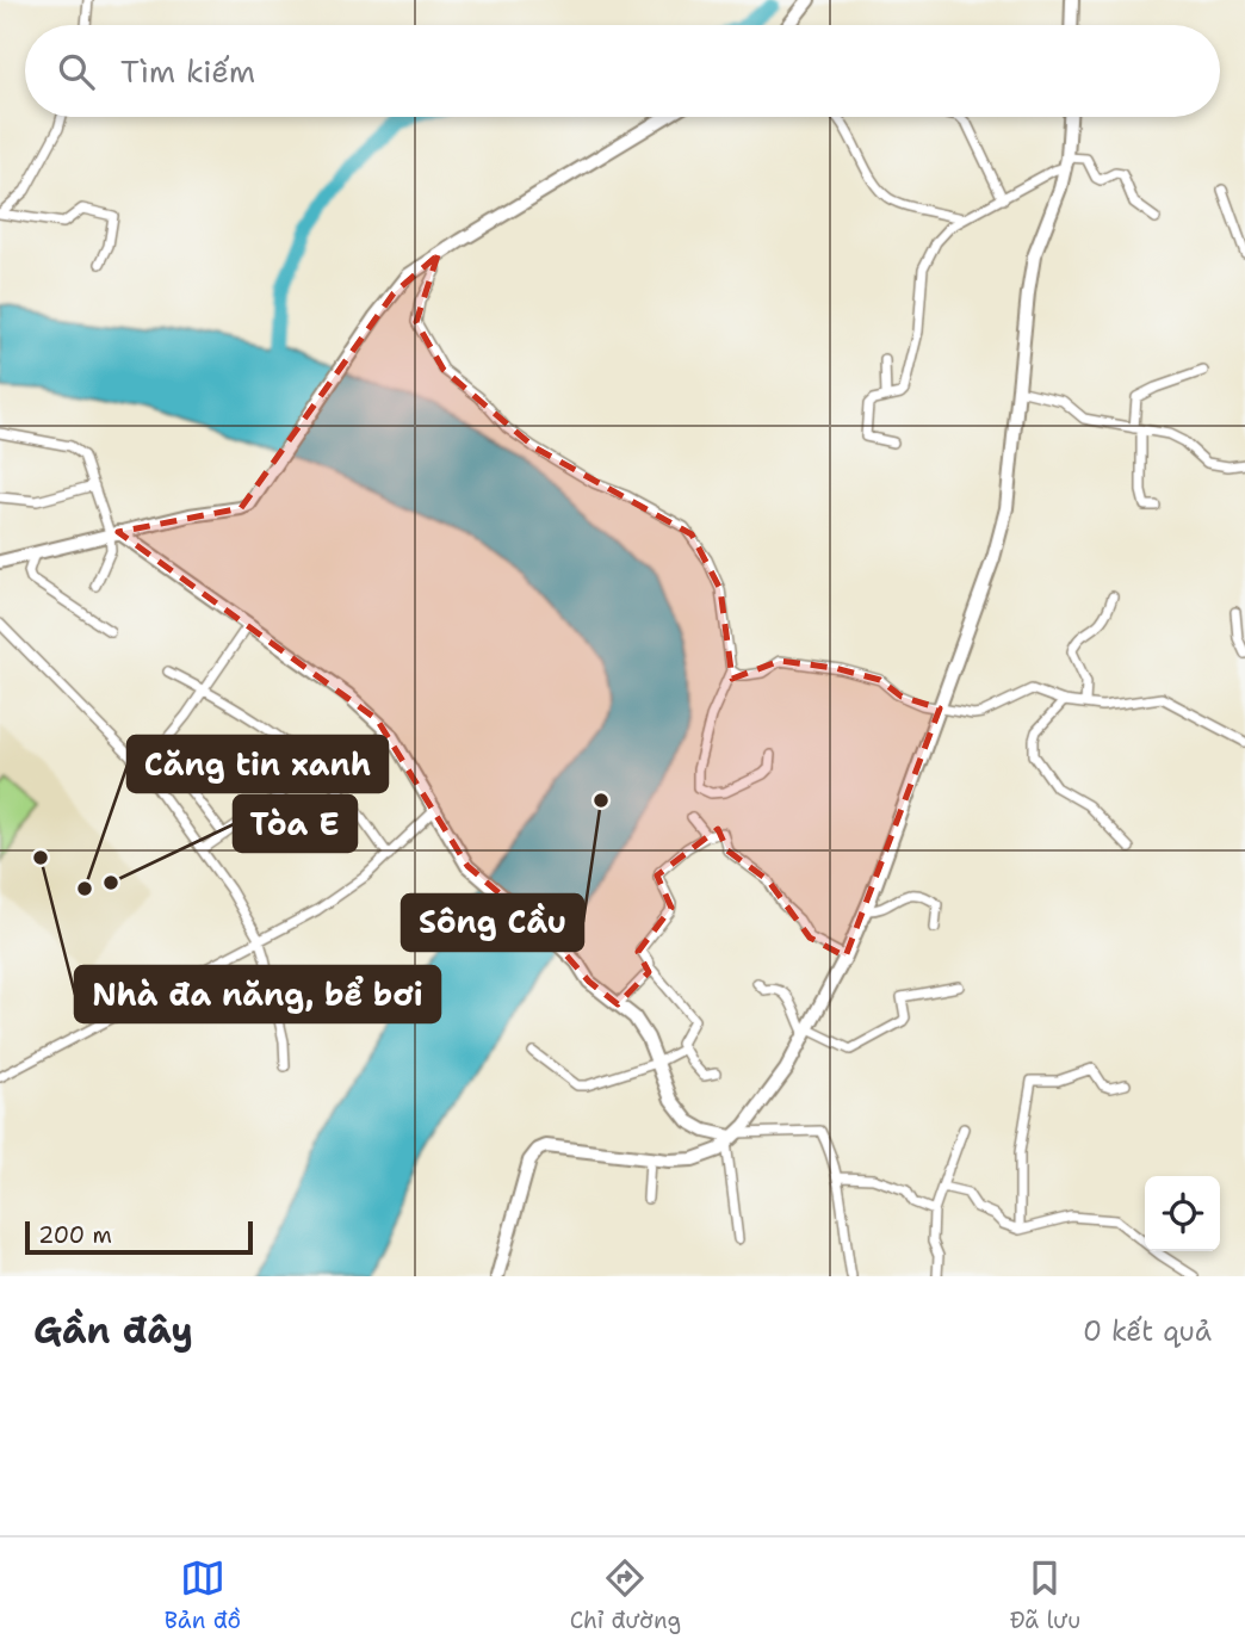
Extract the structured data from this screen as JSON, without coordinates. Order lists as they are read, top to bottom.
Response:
{
  "places": [
    "Sông Cầu",
    "Nhà đa năng, bể bơi",
    "Tòa E",
    "Căng tin xanh"
  ],
  "scale_bar": "200 m",
  "page": {
    "search": "Tìm kiếm",
    "scale": "200 m",
    "heading": ["Gần đây", "0 kết quả"],
    "nav": ["Bản đồ", "Chỉ đường", "Đã lưu"]
  }
}
